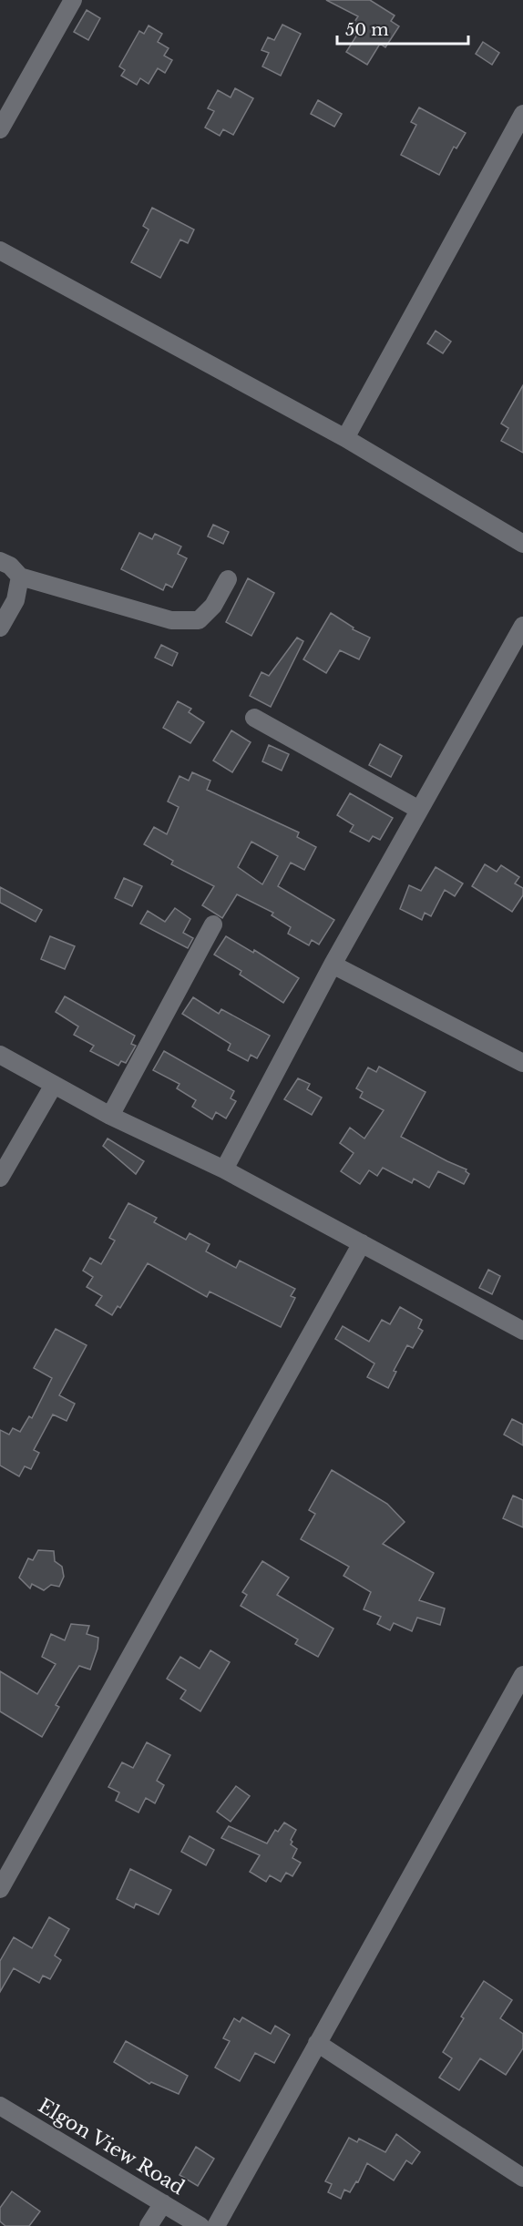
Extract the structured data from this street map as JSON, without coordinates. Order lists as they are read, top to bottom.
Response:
{
  "streets": {
    "street": ["Elgon View Road"]
  },
  "scale_bar": "50 m"
}
